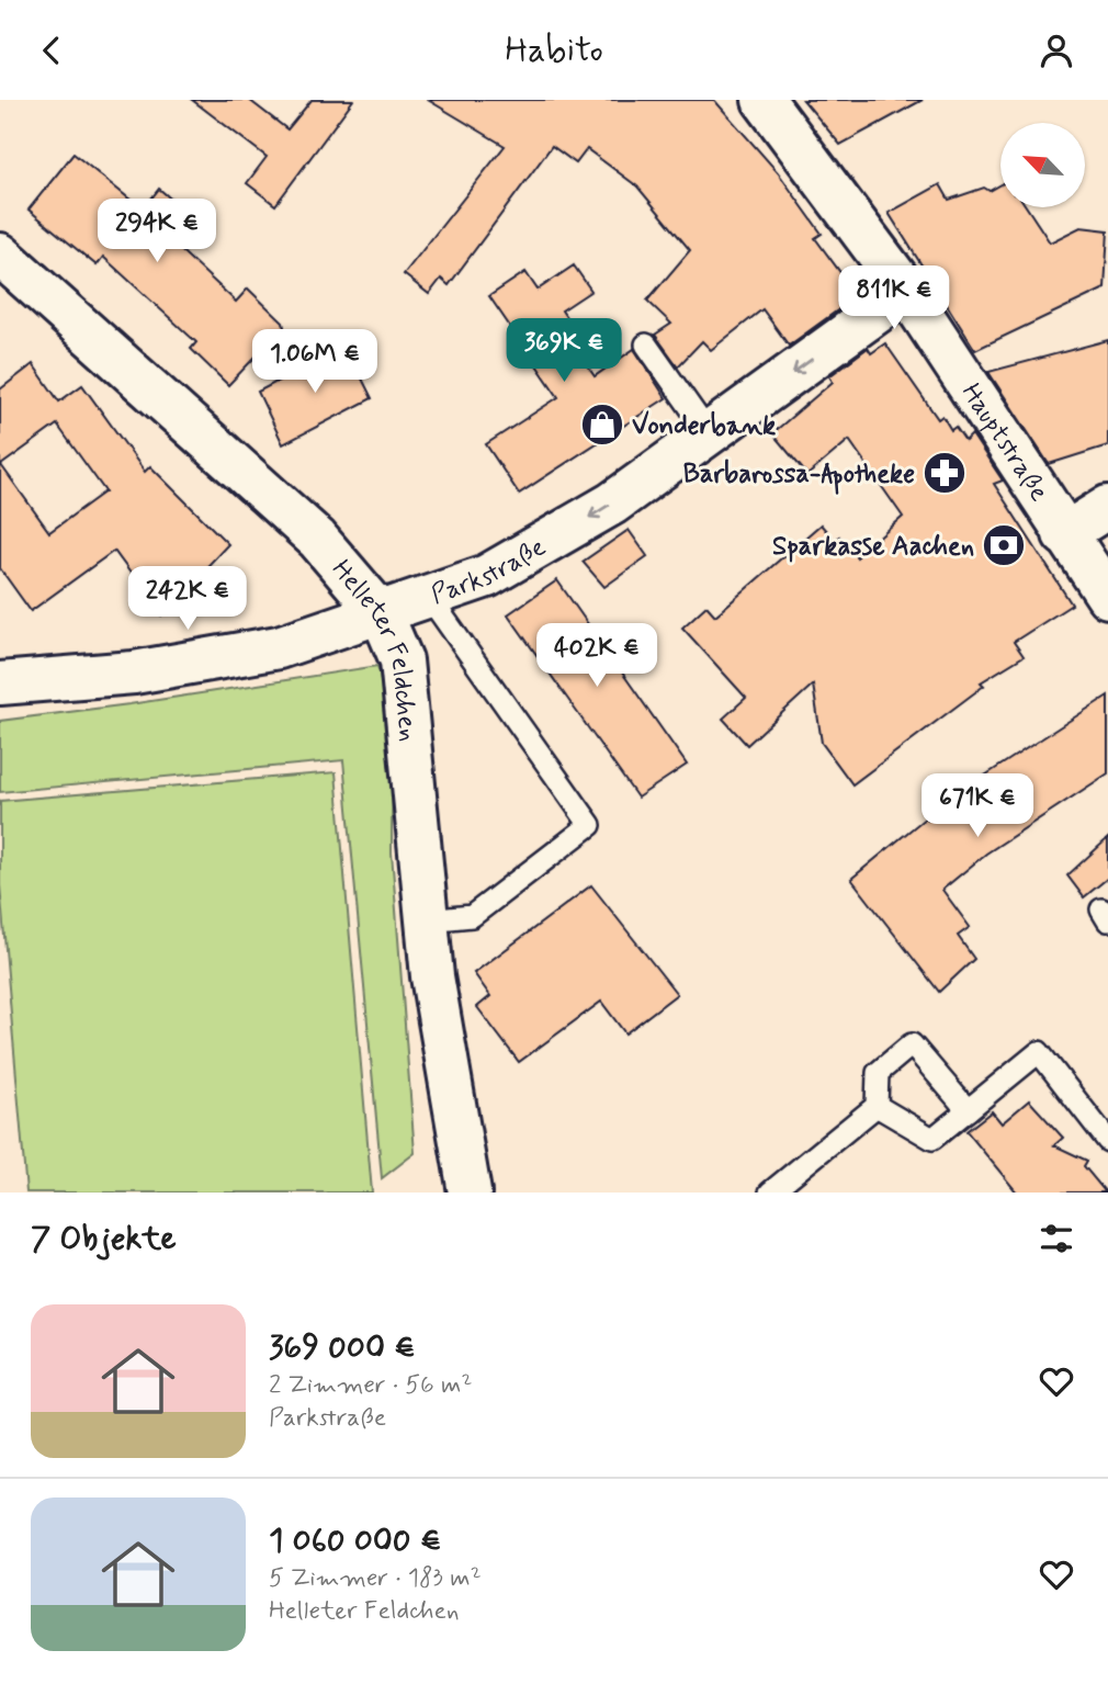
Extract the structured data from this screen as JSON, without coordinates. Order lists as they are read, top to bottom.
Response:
{
  "streets": {
    "street": ["Hauptstraße", "Parkstraße", "Helleter Feldchen"]
  },
  "crossings": [
    ["Hauptstraße", "Parkstraße"],
    ["Parkstraße", "Helleter Feldchen"]
  ],
  "one_way": ["Parkstraße"],
  "places": {
    "shop": ["Vonderbank"],
    "pharmacy": ["Barbarossa-Apotheke"],
    "bank": ["Sparkasse Aachen"]
  },
  "north": "top left",
  "page": {
    "header": "Habito",
    "price": [
      "294K €",
      "811K €",
      "369K €",
      "1.06M €",
      "242K €",
      "402K €",
      "671K €"
    ],
    "heading": "7 Objekte",
    "list": [
      {
        "name": "369 000 €",
        "note": "2 Zimmer · 56 m² · Parkstraße"
      },
      {
        "name": "1 060 000 €",
        "note": "5 Zimmer · 183 m² · Helleter Feldchen"
      }
    ]
  }
}
